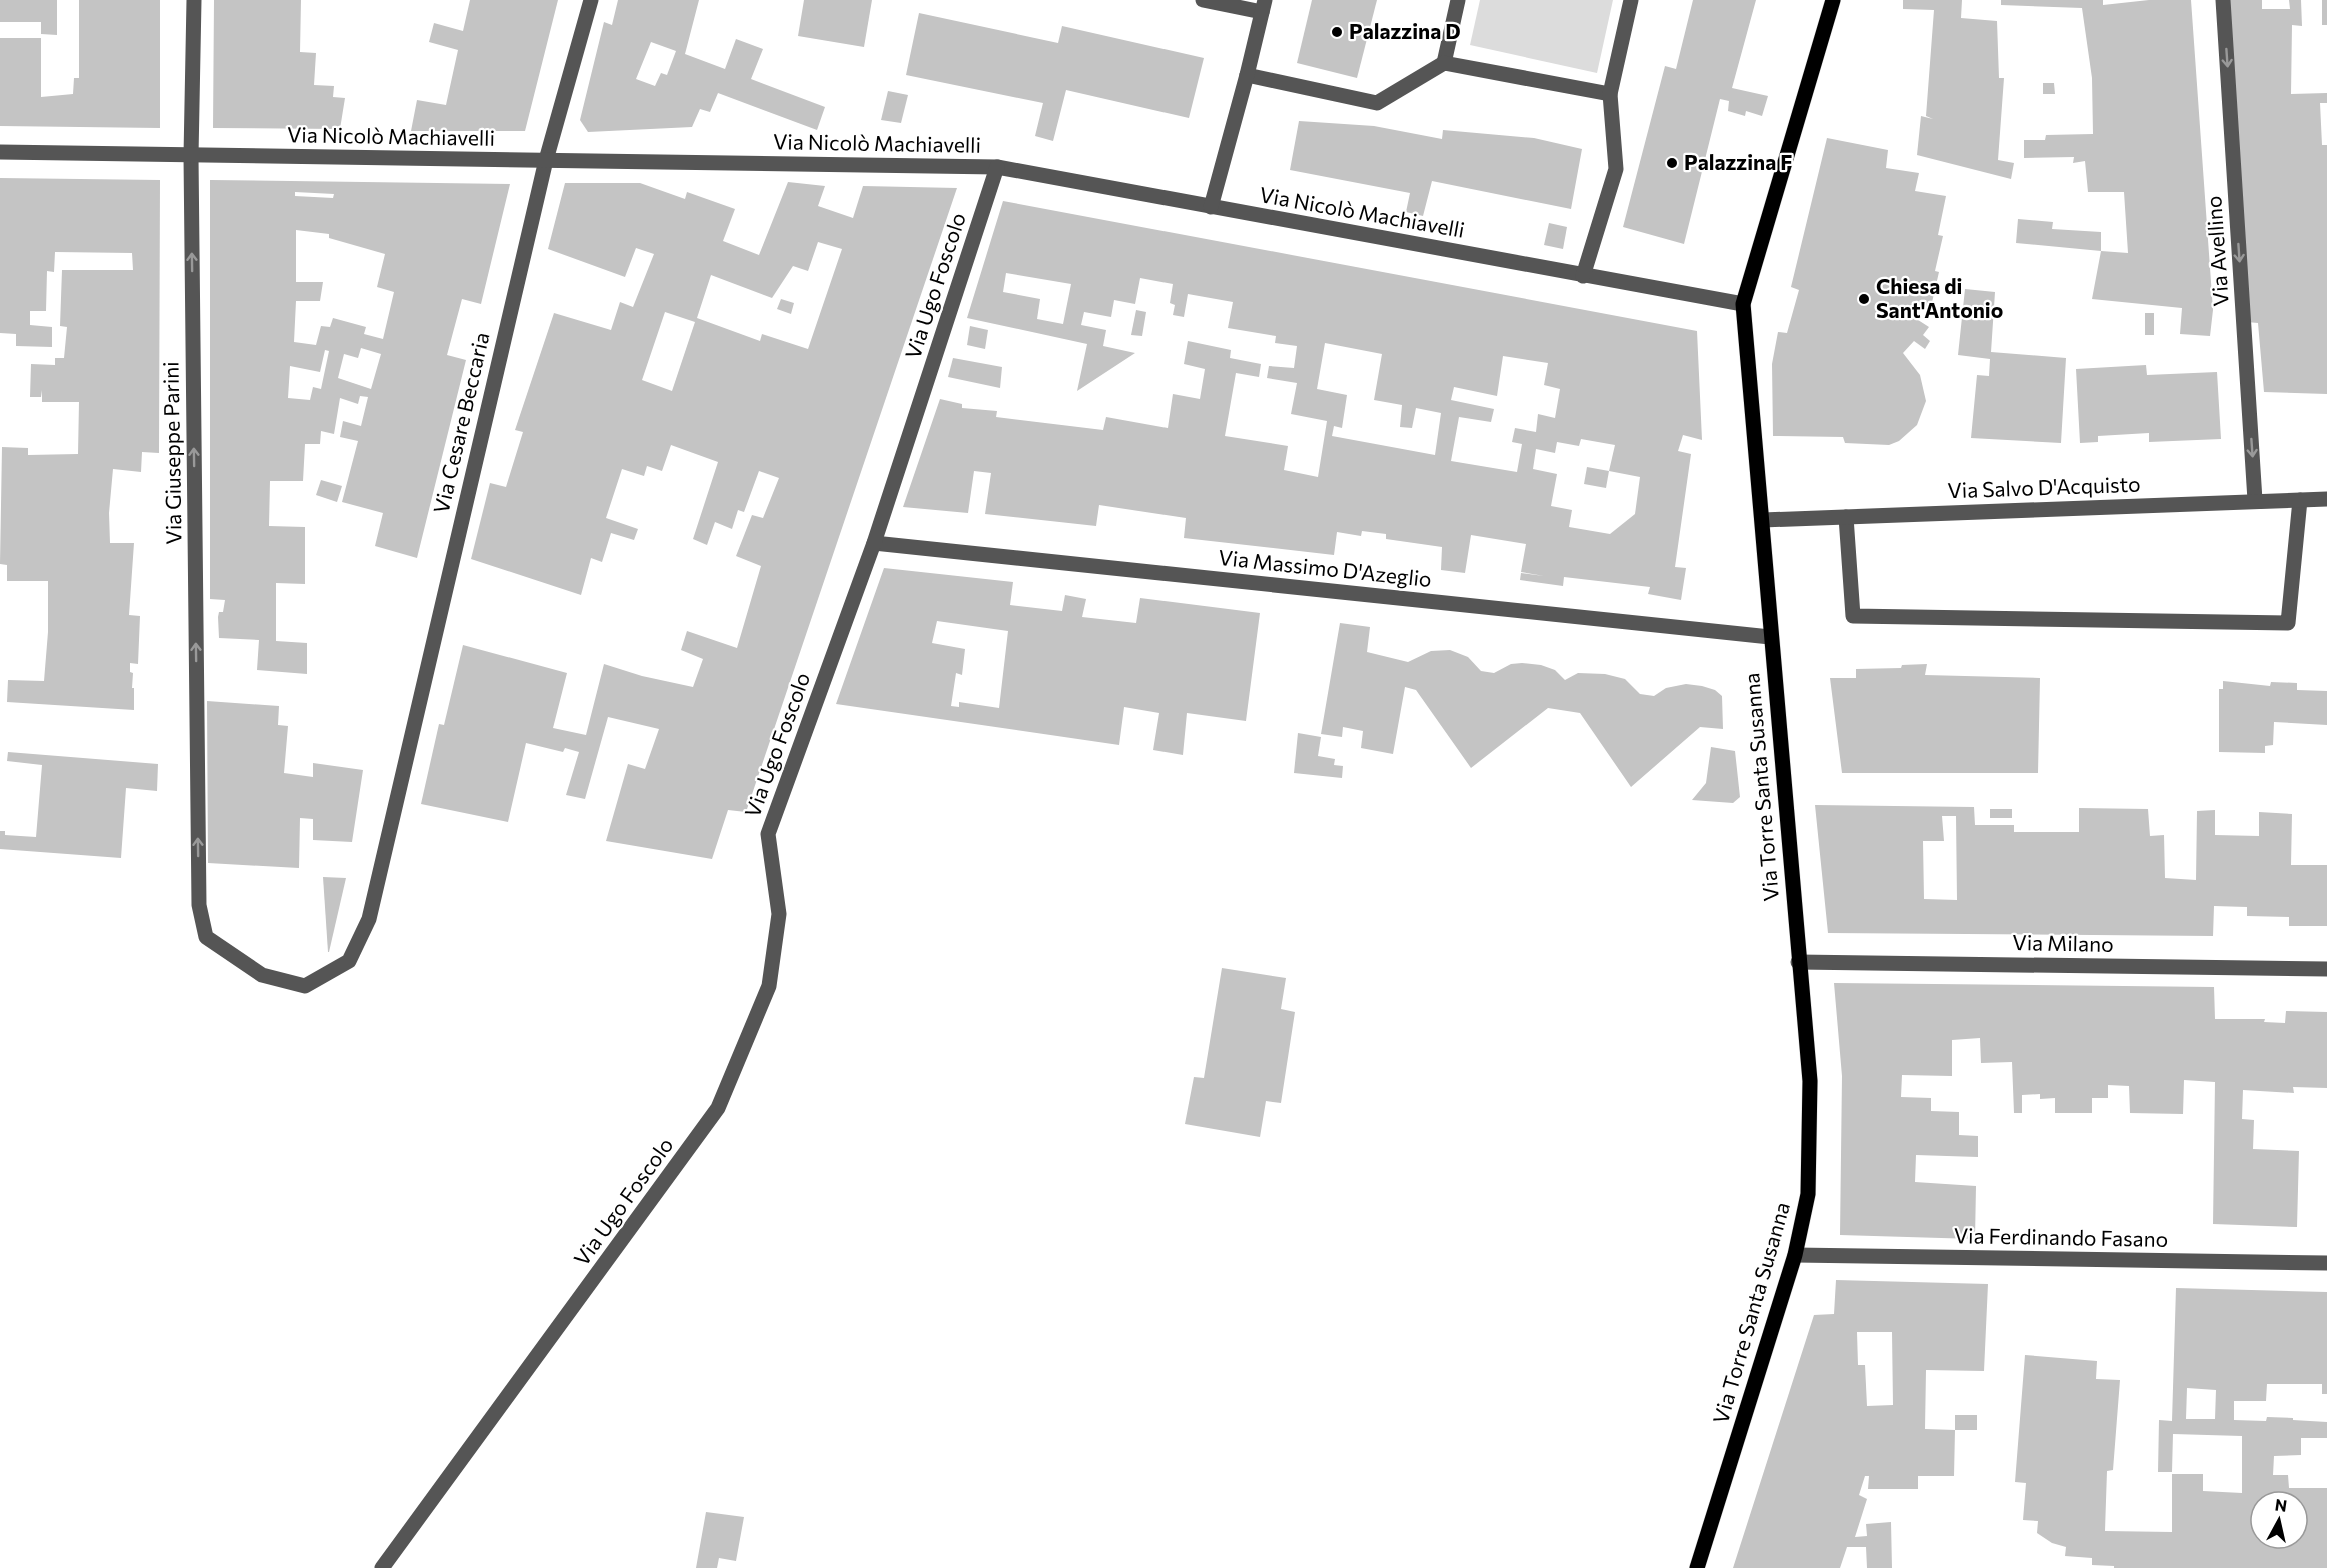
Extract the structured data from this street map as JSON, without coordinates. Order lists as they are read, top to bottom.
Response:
{
  "streets": {
    "main road": ["Via Torre Santa Susanna"],
    "street": [
      "Via Nicolò Machiavelli",
      "Via Avellino",
      "Via Ugo Foscolo",
      "Via Cesare Beccaria",
      "Via Giuseppe Parini",
      "Via Salvo D'Acquisto",
      "Via Massimo D'Azeglio",
      "Via Milano",
      "Via Ferdinando Fasano"
    ]
  },
  "crossings": [
    ["Via Nicolò Machiavelli", "Via Ugo Foscolo"],
    ["Via Nicolò Machiavelli", "Via Cesare Beccaria"],
    ["Via Nicolò Machiavelli", "Via Giuseppe Parini"],
    ["Via Nicolò Machiavelli", "Via Torre Santa Susanna"],
    ["Via Avellino", "Via Salvo D'Acquisto"],
    ["Via Ugo Foscolo", "Via Massimo D'Azeglio"],
    ["Via Cesare Beccaria", "Via Giuseppe Parini"],
    ["Via Salvo D'Acquisto", "Via Torre Santa Susanna"],
    ["Via Massimo D'Azeglio", "Via Torre Santa Susanna"],
    ["Via Torre Santa Susanna", "Via Milano"],
    ["Via Torre Santa Susanna", "Via Ferdinando Fasano"]
  ],
  "one_way": ["Via Avellino"],
  "places": ["Palazzina D", "Palazzina F", "Chiesa di Sant'Antonio"],
  "north": "top"
}
